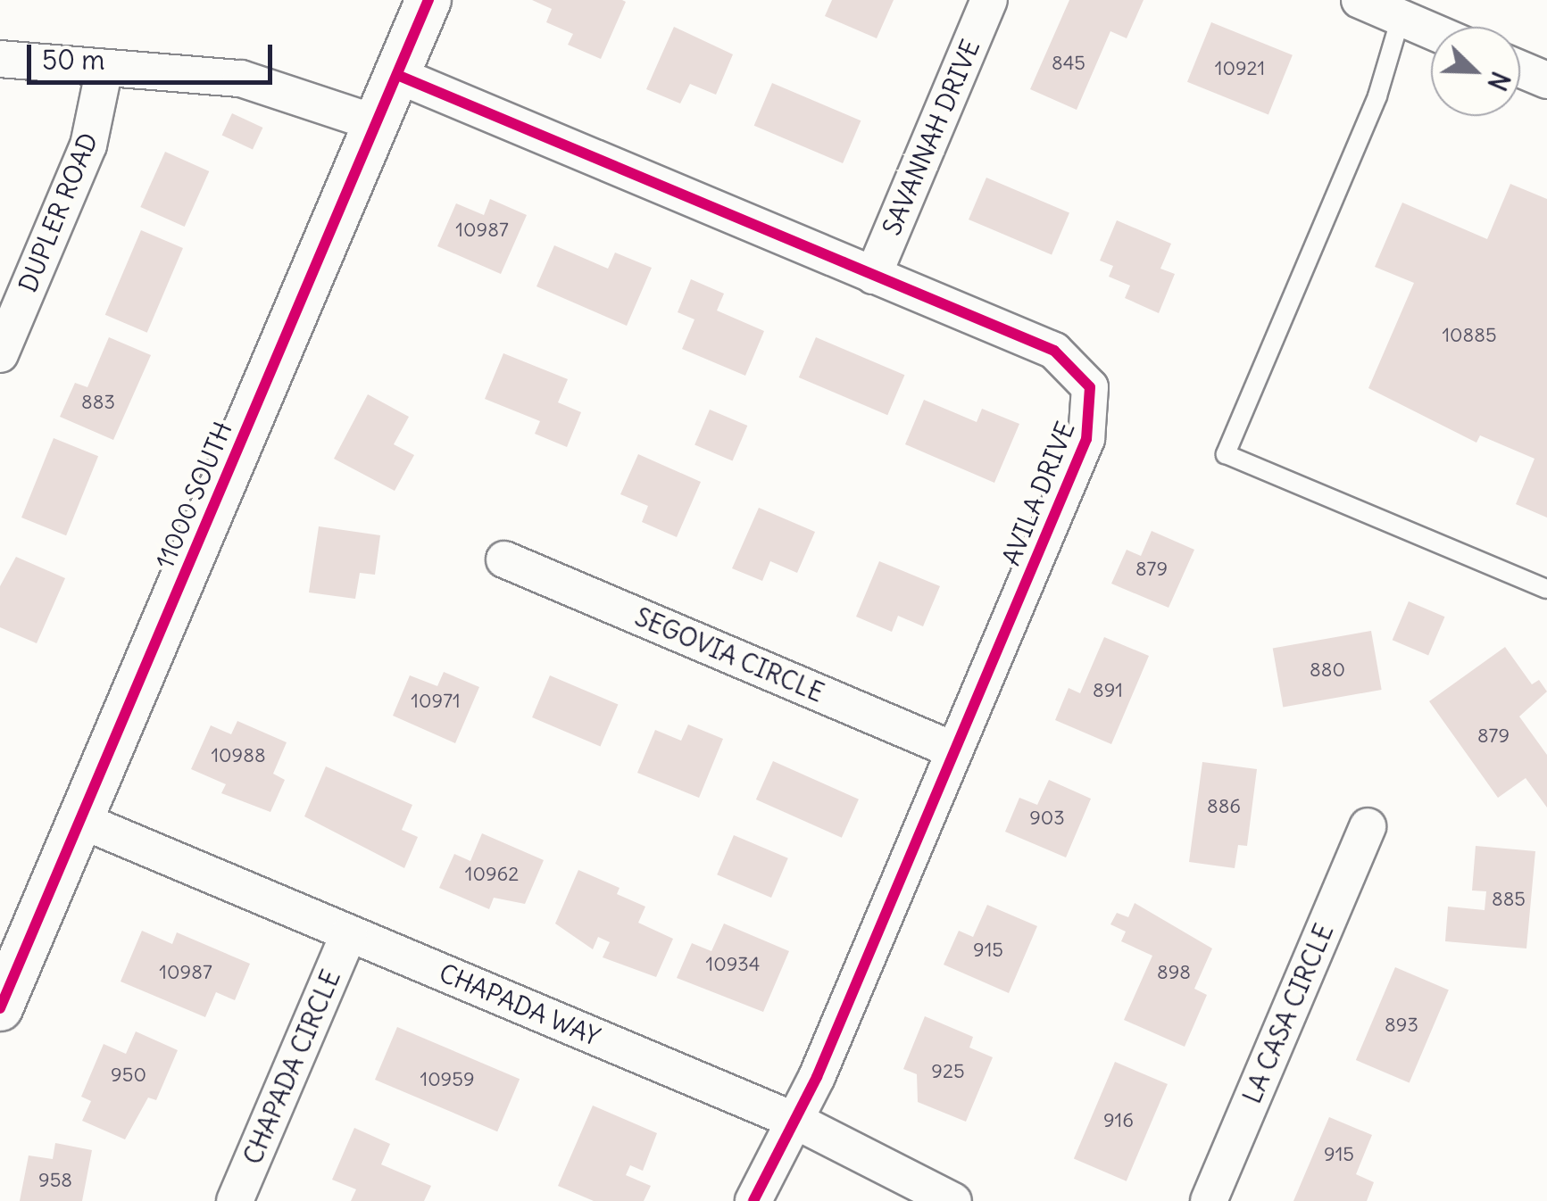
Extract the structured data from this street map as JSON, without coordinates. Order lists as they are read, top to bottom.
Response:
{
  "streets": {
    "street": [
      "SAVANNAH DRIVE",
      "DUPLER ROAD",
      "AVILA DRIVE",
      "11000 SOUTH",
      "SEGOVIA CIRCLE",
      "CHAPADA WAY",
      "LA CASA CIRCLE",
      "CHAPADA CIRCLE"
    ]
  },
  "crossings": [
    ["SAVANNAH DRIVE", "AVILA DRIVE"],
    ["AVILA DRIVE", "11000 SOUTH"],
    ["AVILA DRIVE", "SEGOVIA CIRCLE"],
    ["AVILA DRIVE", "CHAPADA WAY"],
    ["11000 SOUTH", "CHAPADA WAY"],
    ["CHAPADA WAY", "CHAPADA CIRCLE"]
  ],
  "house_numbers": [
    "845",
    "10921",
    "10987",
    "10885",
    "883",
    "879",
    "880",
    "891",
    "10971",
    "879",
    "10988",
    "886",
    "903",
    "10962",
    "885",
    "915",
    "10934",
    "10987",
    "898",
    "893",
    "925",
    "950",
    "10959",
    "916",
    "915",
    "958"
  ],
  "scale_bar": "50 m",
  "north": "bottom right"
}
